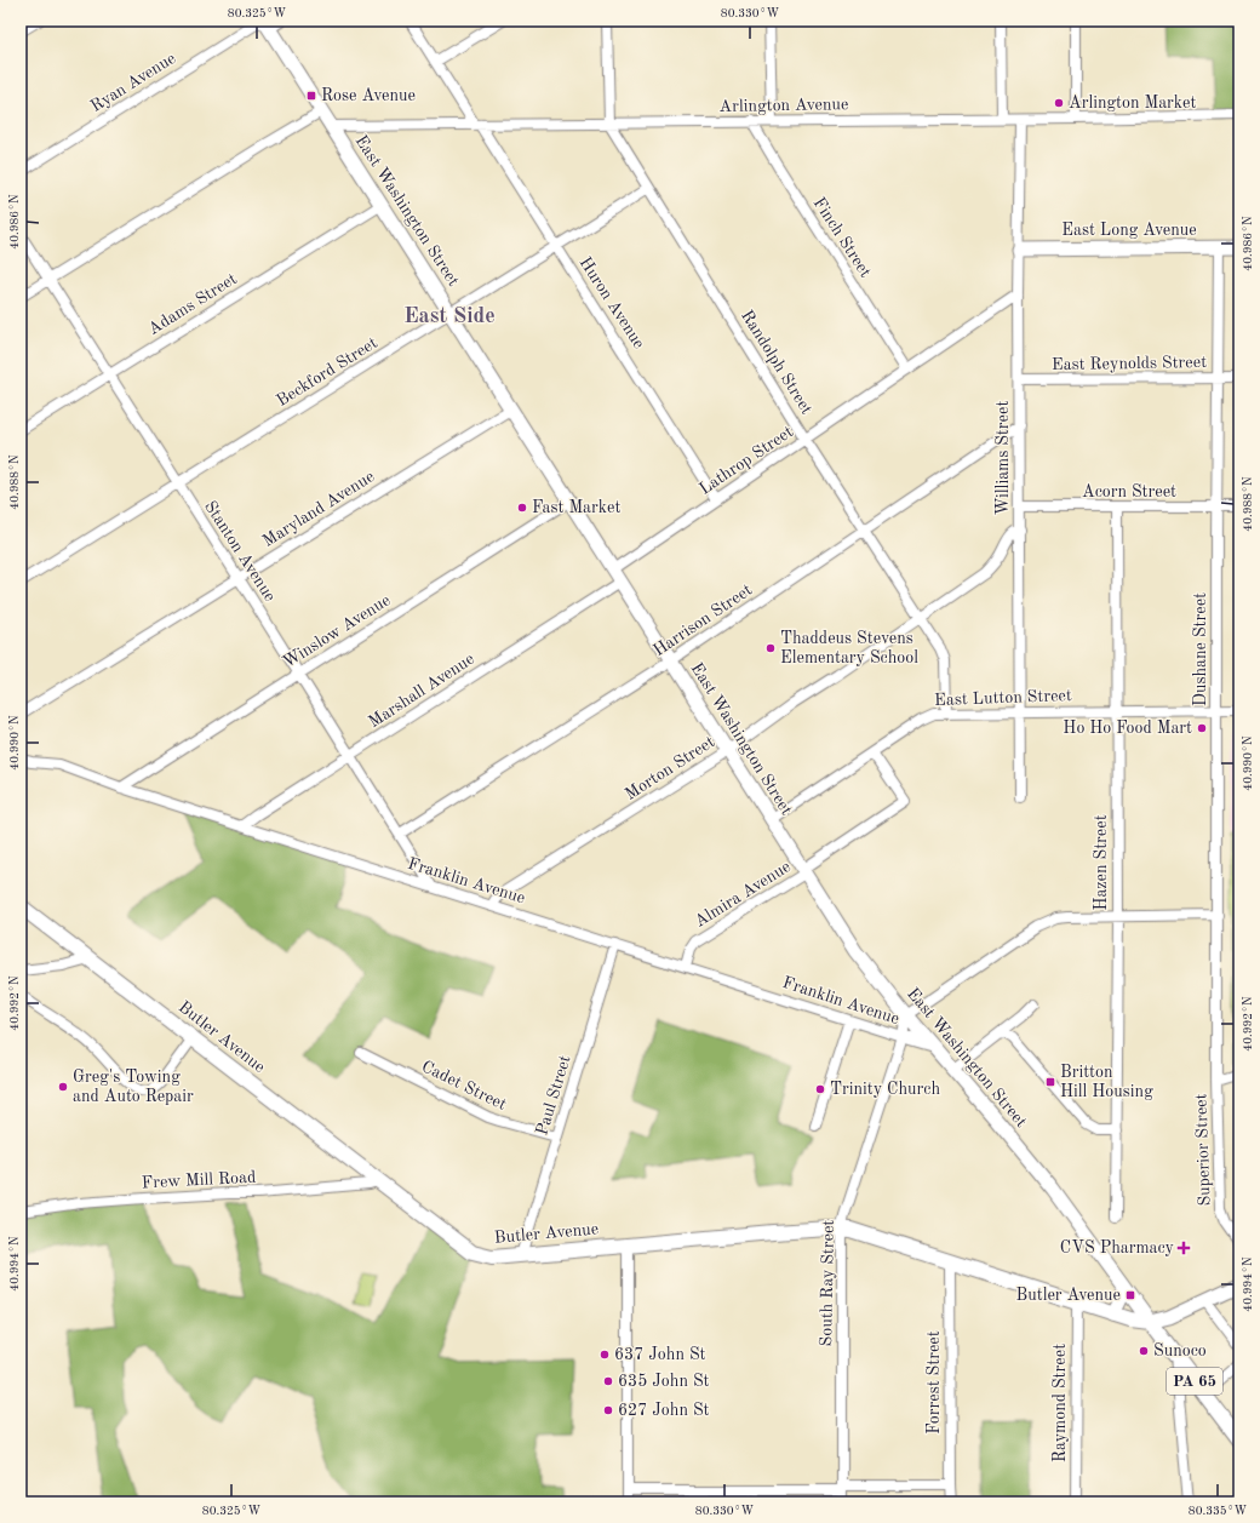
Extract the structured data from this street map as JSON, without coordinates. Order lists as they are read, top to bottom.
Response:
{
  "streets": {
    "main road": [
      "East Washington Street",
      "East Long Avenue",
      "Butler Avenue",
      "PA 65"
    ],
    "street": [
      "Ryan Avenue",
      "Arlington Avenue",
      "Finch Street",
      "Huron Avenue",
      "Adams Street",
      "Randolph Street",
      "East Reynolds Street",
      "Beckford Street",
      "Williams Street",
      "Lathrop Street",
      "Acorn Street",
      "Maryland Avenue",
      "Stanton Avenue",
      "Harrison Street",
      "Winslow Avenue",
      "Dushane Street",
      "Marshall Avenue",
      "East Lutton Street",
      "Morton Street",
      "Hazen Street",
      "Franklin Avenue",
      "Almira Avenue",
      "Cadet Street",
      "Paul Street",
      "Superior Street",
      "Frew Mill Road",
      "South Ray Street",
      "Forrest Street",
      "Raymond Street"
    ]
  },
  "crossings": [
    ["Ryan Avenue", "East Washington Street"],
    ["Arlington Avenue", "East Washington Street"],
    ["Arlington Avenue", "Finch Street"],
    ["Arlington Avenue", "Huron Avenue"],
    ["Arlington Avenue", "Randolph Street"],
    ["Arlington Avenue", "Williams Street"],
    ["East Washington Street", "Adams Street"],
    ["East Washington Street", "Beckford Street"],
    ["East Washington Street", "Lathrop Street"],
    ["East Washington Street", "Maryland Avenue"],
    ["East Washington Street", "Harrison Street"],
    ["East Washington Street", "Winslow Avenue"],
    ["East Washington Street", "Marshall Avenue"],
    ["East Washington Street", "East Lutton Street"],
    ["East Washington Street", "Morton Street"],
    ["East Washington Street", "Almira Avenue"],
    ["East Washington Street", "Butler Avenue"],
    ["East Washington Street", "South Ray Street"],
    ["East Long Avenue", "Williams Street"],
    ["East Long Avenue", "Dushane Street"],
    ["Finch Street", "Lathrop Street"],
    ["Huron Avenue", "Beckford Street"],
    ["Huron Avenue", "Lathrop Street"],
    ["Adams Street", "Stanton Avenue"],
    ["Randolph Street", "Beckford Street"],
    ["Randolph Street", "Lathrop Street"],
    ["Randolph Street", "Harrison Street"],
    ["Randolph Street", "East Lutton Street"],
    ["Randolph Street", "Morton Street"],
    ["East Reynolds Street", "Williams Street"],
    ["East Reynolds Street", "Dushane Street"],
    ["Beckford Street", "Stanton Avenue"],
    ["Williams Street", "Lathrop Street"],
    ["Williams Street", "Acorn Street"],
    ["Williams Street", "Harrison Street"],
    ["Williams Street", "East Lutton Street"],
    ["Williams Street", "Morton Street"],
    ["Acorn Street", "Dushane Street"],
    ["Acorn Street", "Hazen Street"],
    ["Maryland Avenue", "Stanton Avenue"],
    ["Stanton Avenue", "Harrison Street"],
    ["Stanton Avenue", "Winslow Avenue"],
    ["Stanton Avenue", "Marshall Avenue"],
    ["Stanton Avenue", "Franklin Avenue"],
    ["Winslow Avenue", "Franklin Avenue"],
    ["Dushane Street", "East Lutton Street"],
    ["Dushane Street", "Superior Street"],
    ["Marshall Avenue", "Franklin Avenue"],
    ["East Lutton Street", "Hazen Street"],
    ["East Lutton Street", "Almira Avenue"],
    ["Morton Street", "Franklin Avenue"],
    ["Franklin Avenue", "Almira Avenue"],
    ["Franklin Avenue", "Paul Street"],
    ["Franklin Avenue", "South Ray Street"],
    ["Butler Avenue", "Paul Street"],
    ["Butler Avenue", "Frew Mill Road"],
    ["Butler Avenue", "South Ray Street"],
    ["Butler Avenue", "Forrest Street"],
    ["Butler Avenue", "Raymond Street"],
    ["Cadet Street", "Paul Street"]
  ],
  "districts": ["East Side"],
  "places": {
    "transit": ["Rose Avenue", "Britton Hill Housing", "Butler Avenue"],
    "other": [
      "Arlington Market",
      "Fast Market",
      "Thaddeus Stevens Elementary School",
      "Ho Ho Food Mart",
      "Greg's Towing and Auto Repair",
      "Trinity Church",
      "Sunoco",
      "637 John St",
      "635 John St",
      "627 John St"
    ],
    "health": ["CVS Pharmacy"]
  },
  "coordinates": [
    "80.325°W",
    "80.330°W",
    "40.986°N",
    "40.988°N",
    "40.990°N",
    "40.992°N",
    "40.994°N",
    "80.335°W"
  ]
}
